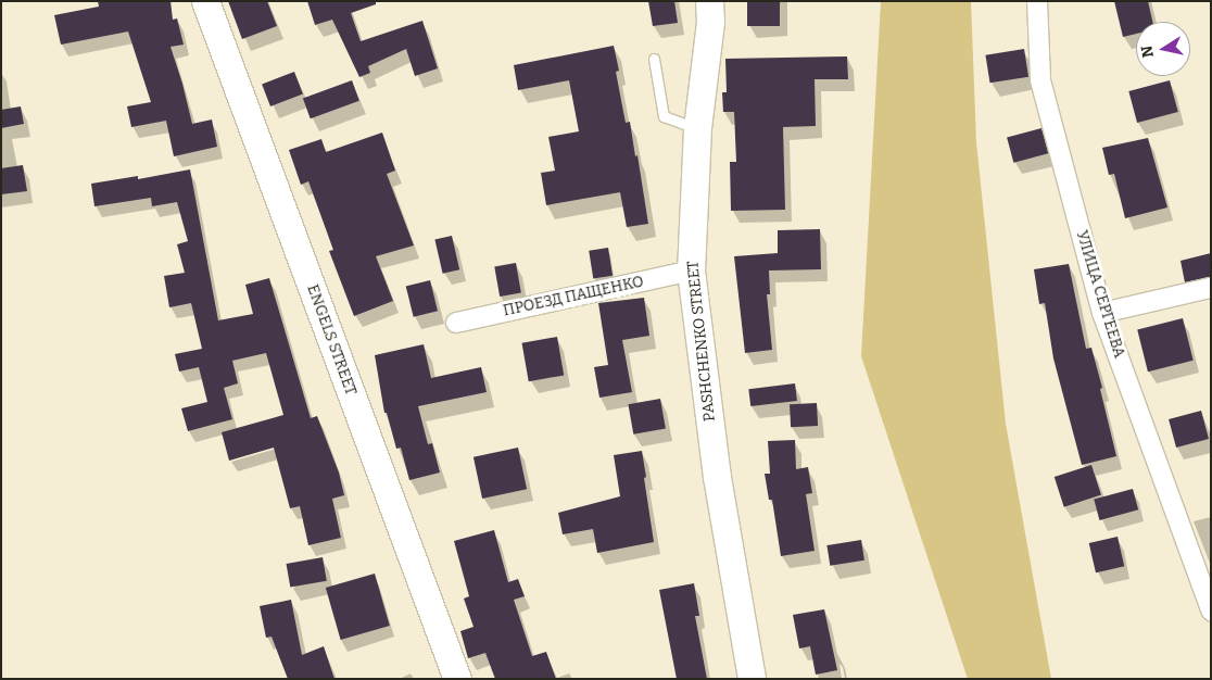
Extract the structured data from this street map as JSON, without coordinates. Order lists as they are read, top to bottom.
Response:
{
  "streets": {
    "street": [
      "УЛИЦА СЕРГЕЕВА",
      "ПРОЕЗД ПАЩЕНКО",
      "ENGELS STREET",
      "PASHCHENKO STREET"
    ]
  },
  "crossings": [
    ["ПРОЕЗД ПАЩЕНКО", "PASHCHENKO STREET"]
  ],
  "north": "left"
}
